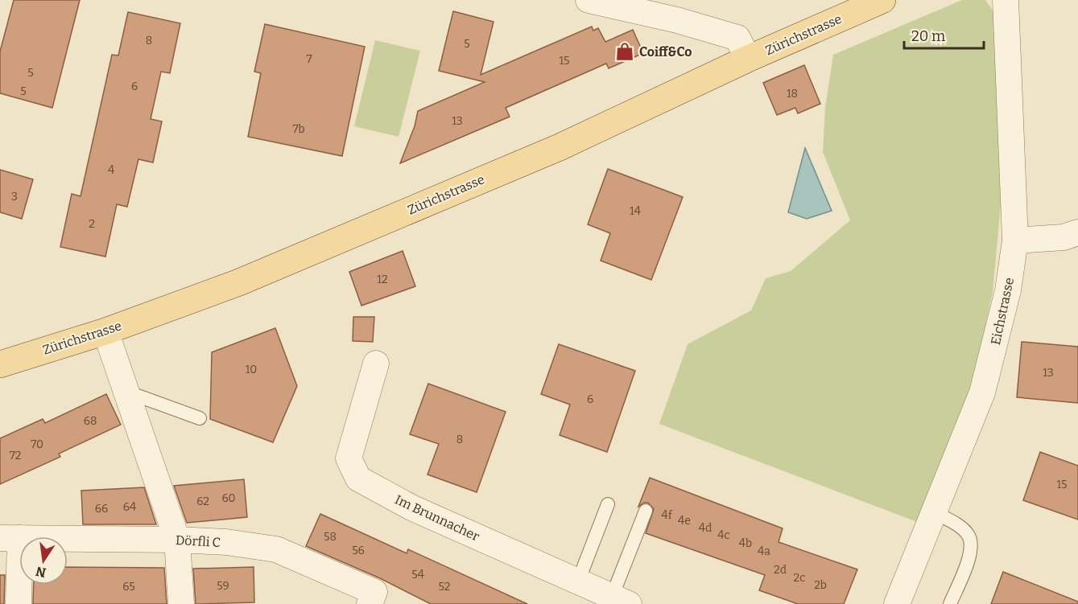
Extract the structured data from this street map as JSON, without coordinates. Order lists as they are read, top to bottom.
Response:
{
  "streets": {
    "main road": ["Zürichstrasse"],
    "street": ["Eichstrasse", "Im Brunnacher", "Dörfli C"]
  },
  "places": {
    "shop": ["Coiff&Co"]
  },
  "house_numbers": [
    "8",
    "5",
    "7",
    "15",
    "5",
    "6",
    "5",
    "18",
    "13",
    "7b",
    "4",
    "3",
    "14",
    "2",
    "12",
    "10",
    "13",
    "6",
    "68",
    "8",
    "70",
    "72",
    "15",
    "60",
    "62",
    "64",
    "66",
    "4f",
    "4e",
    "4d",
    "4c",
    "58",
    "4b",
    "56",
    "4a",
    "2d",
    "54",
    "2c",
    "2b",
    "59",
    "65",
    "52"
  ],
  "scale_bar": "20 m",
  "north": "bottom"
}
